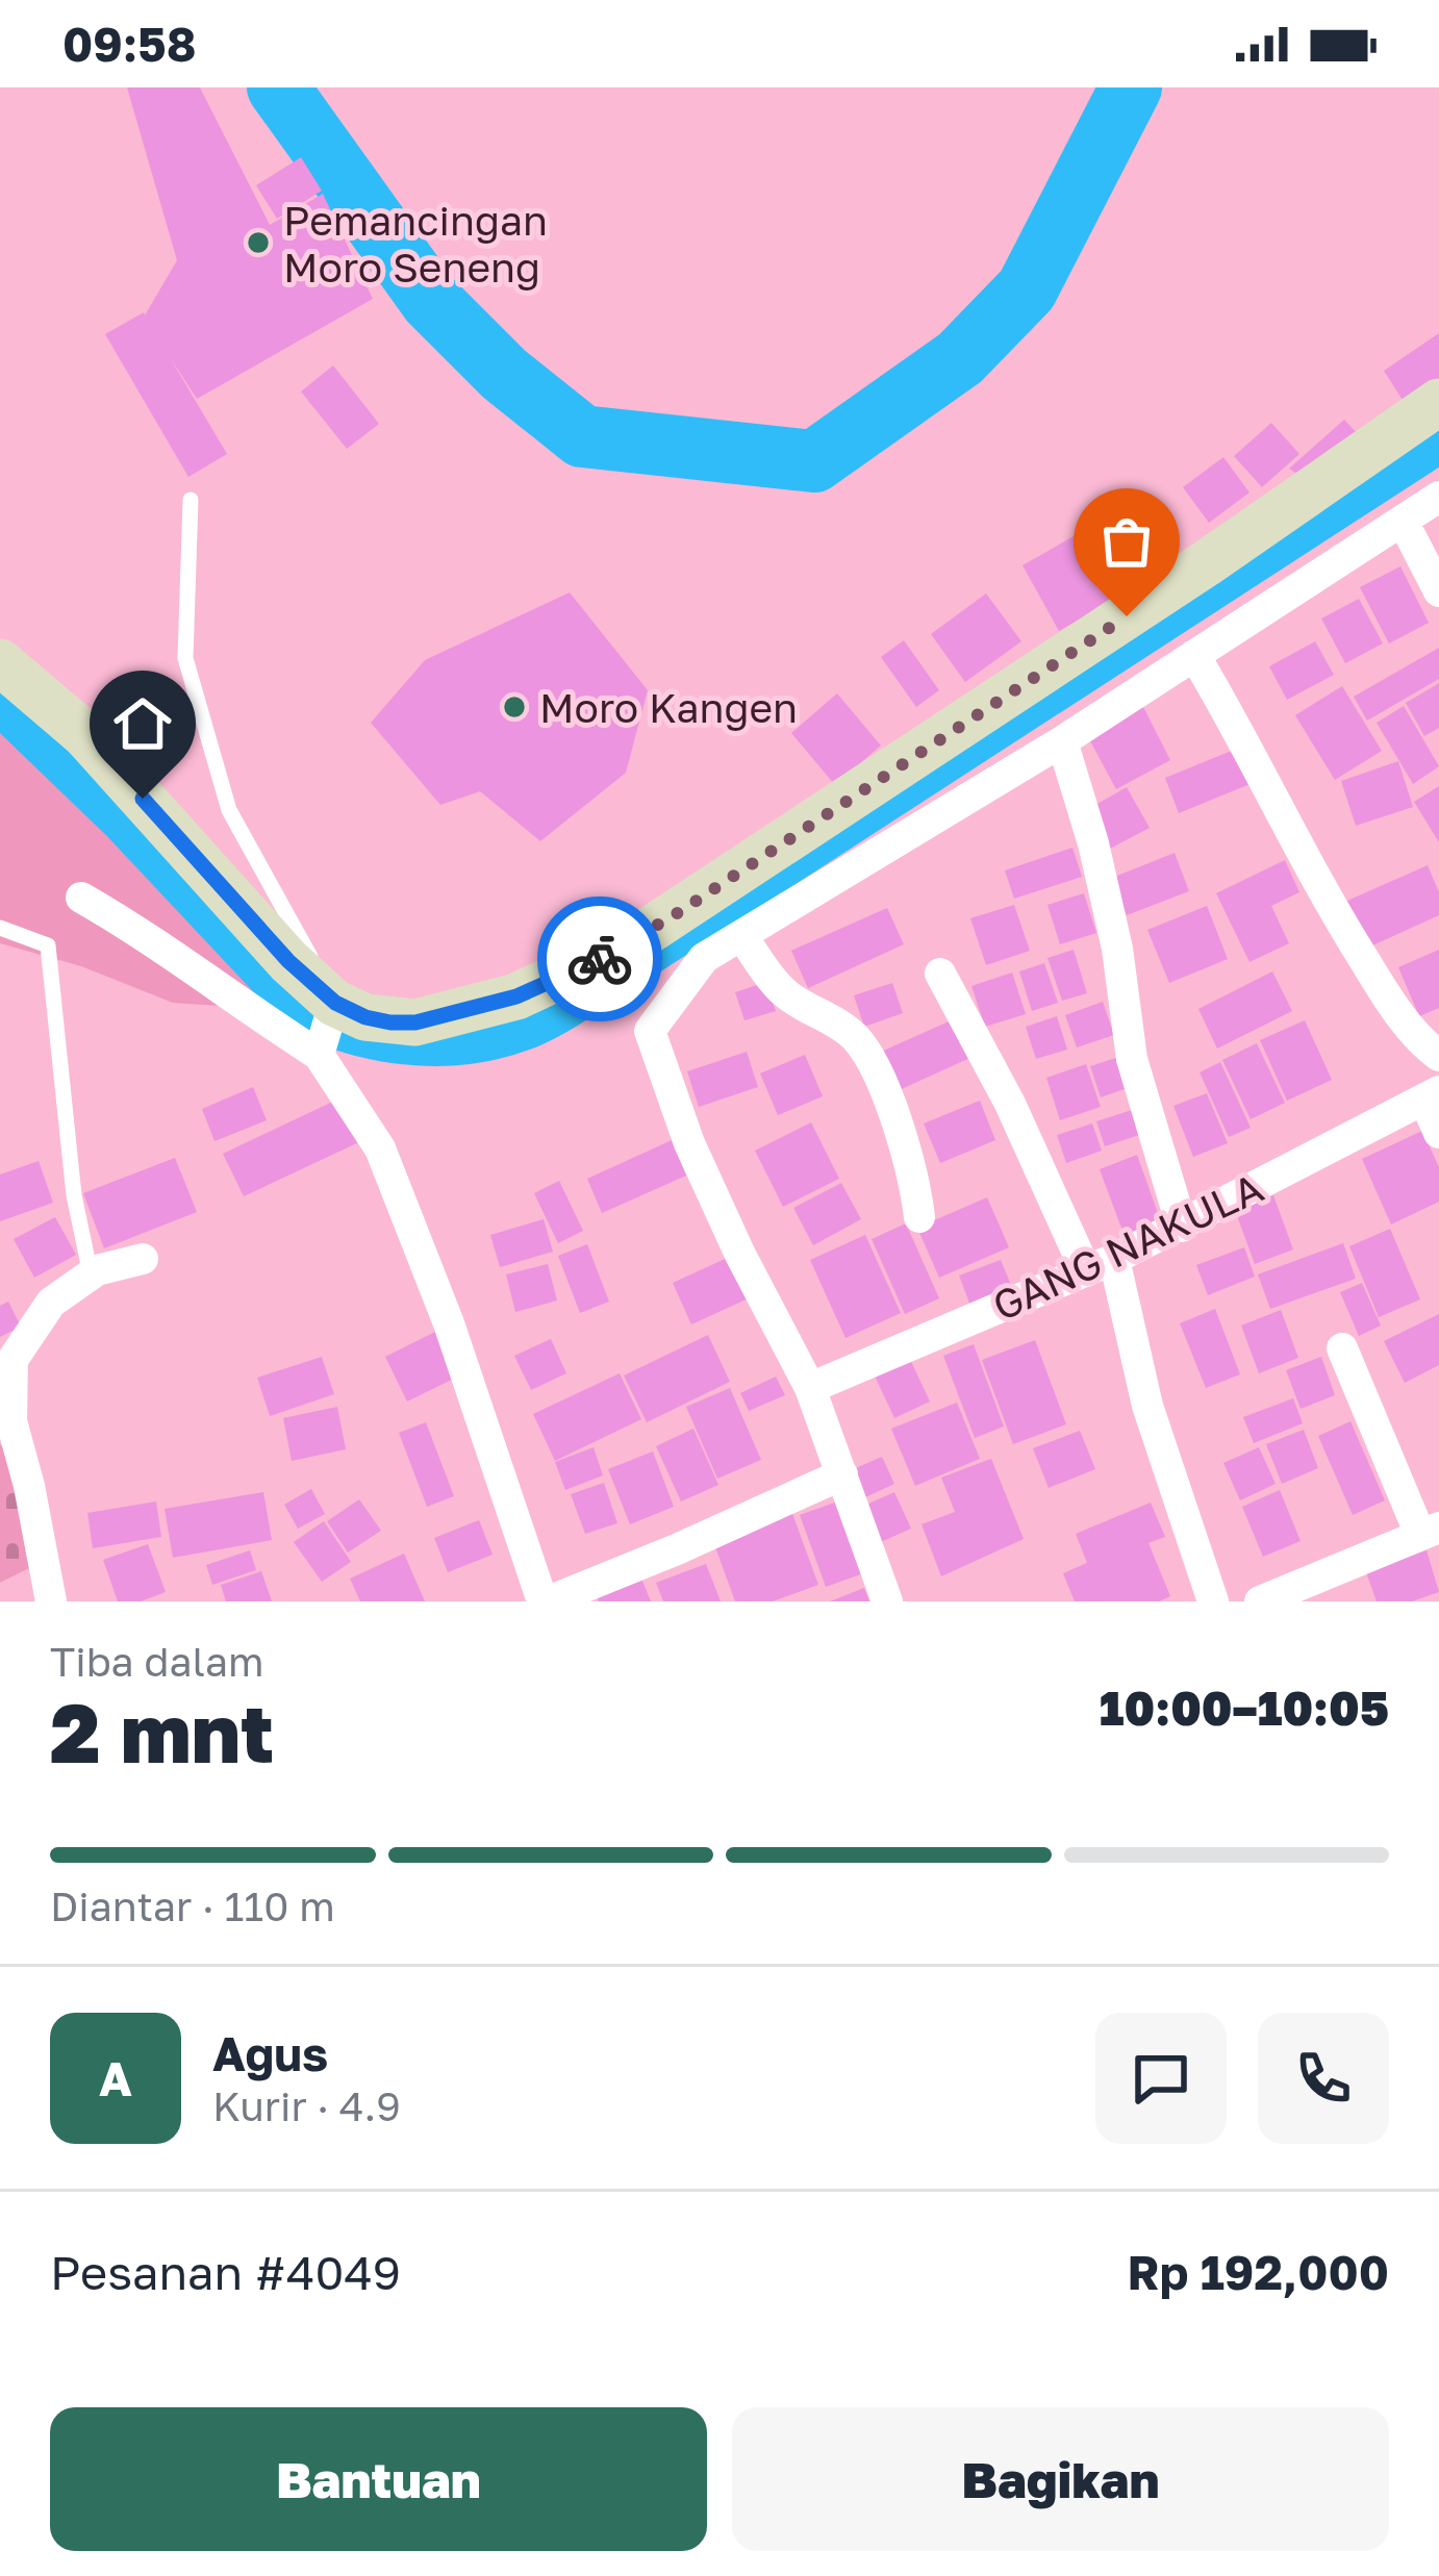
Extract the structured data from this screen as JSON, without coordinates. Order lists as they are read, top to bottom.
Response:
{
  "streets": {
    "street": ["GANG NAKULA"]
  },
  "places": ["Pemancingan Moro Seneng", "Moro Kangen"],
  "page": {
    "status": "09:58",
    "heading": ["2 mnt", "Tiba dalam", "10:00–10:05"],
    "panel": [
      "Agus",
      "Kurir · 4.9",
      "Pesanan #4049",
      "Rp 192,000"
    ],
    "bar": "Diantar · 110 m",
    "round": "A",
    "buttons": ["Bantuan", "Bagikan"]
  }
}
